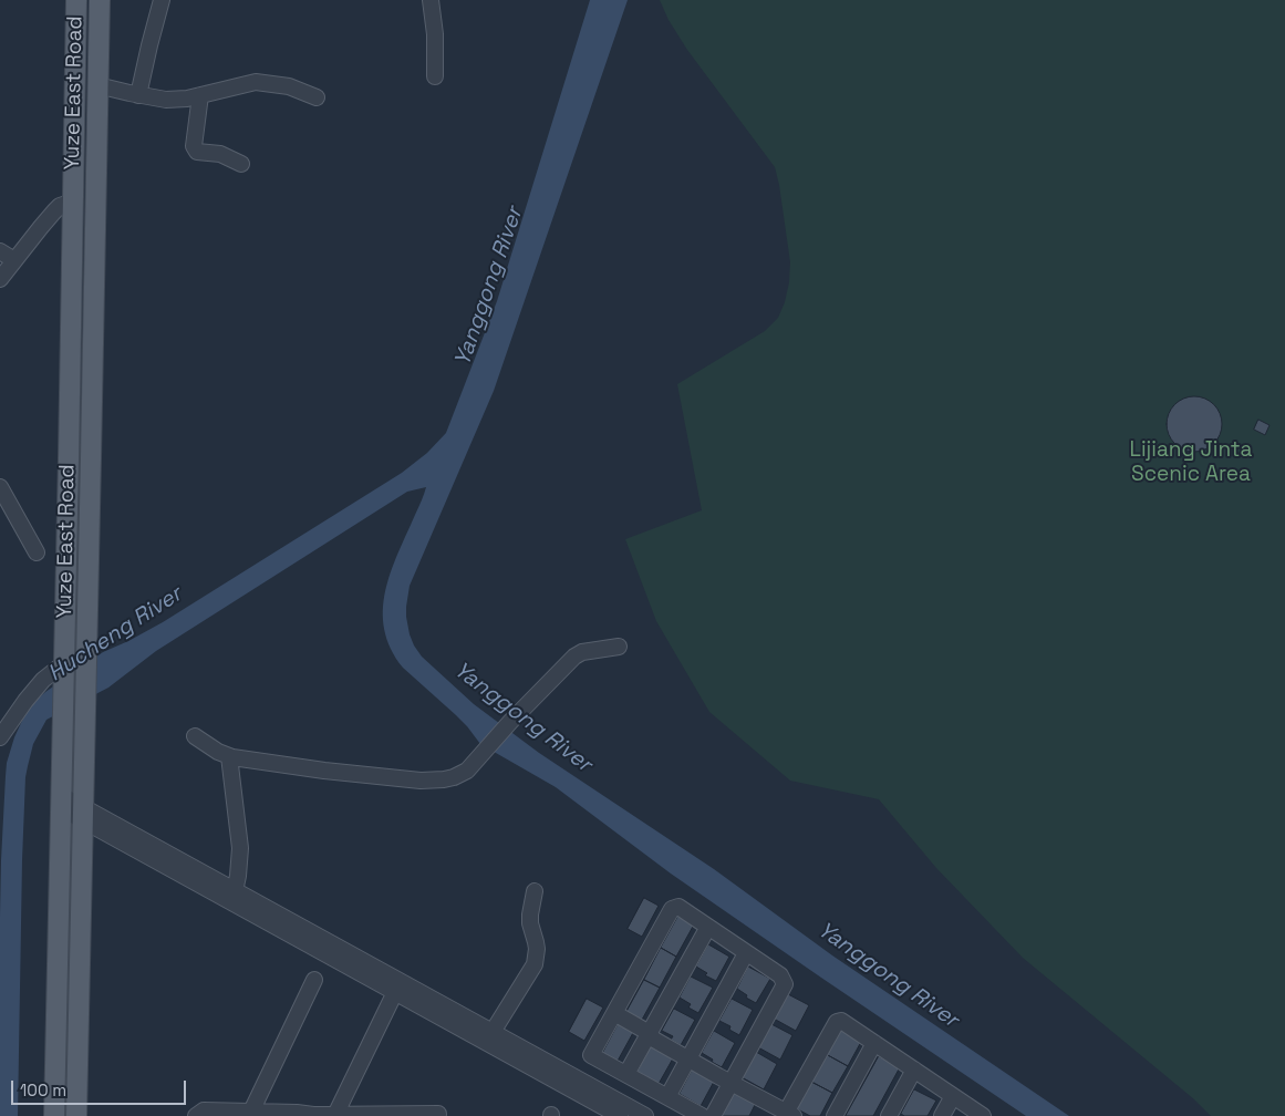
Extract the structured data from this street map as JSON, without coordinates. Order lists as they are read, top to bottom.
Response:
{
  "streets": {
    "main road": ["Yuze East Road"]
  },
  "water": ["Yanggong River", "Hucheng River"],
  "parks": ["Lijiang Jinta Scenic Area"],
  "scale_bar": "100 m"
}
